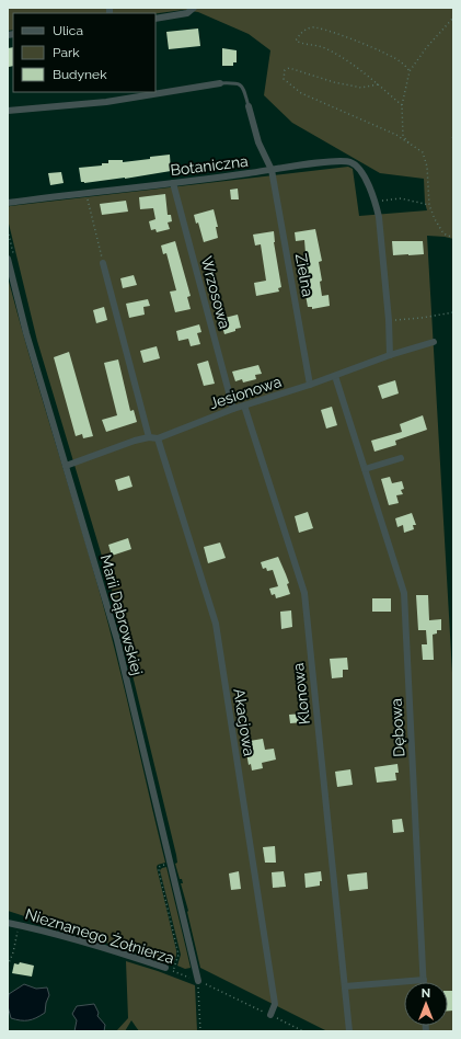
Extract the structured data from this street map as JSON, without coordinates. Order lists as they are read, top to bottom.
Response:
{
  "streets": {
    "street": [
      "Botaniczna",
      "Zielna",
      "Wrzosowa",
      "Jesionowa",
      "Marii Dąbrowskiej",
      "Klonowa",
      "Akacjowa",
      "Dębowa",
      "Nieznanego Żołnierza"
    ]
  },
  "crossings": [
    ["Botaniczna", "Zielna"],
    ["Botaniczna", "Wrzosowa"],
    ["Botaniczna", "Jesionowa"],
    ["Zielna", "Jesionowa"],
    ["Wrzosowa", "Jesionowa"],
    ["Jesionowa", "Marii Dąbrowskiej"],
    ["Jesionowa", "Klonowa"],
    ["Jesionowa", "Akacjowa"],
    ["Jesionowa", "Dębowa"],
    ["Marii Dąbrowskiej", "Nieznanego Żołnierza"],
    ["Akacjowa", "Nieznanego Żołnierza"]
  ],
  "legend": ["Ulica", "Park", "Budynek"],
  "north": "top"
}
